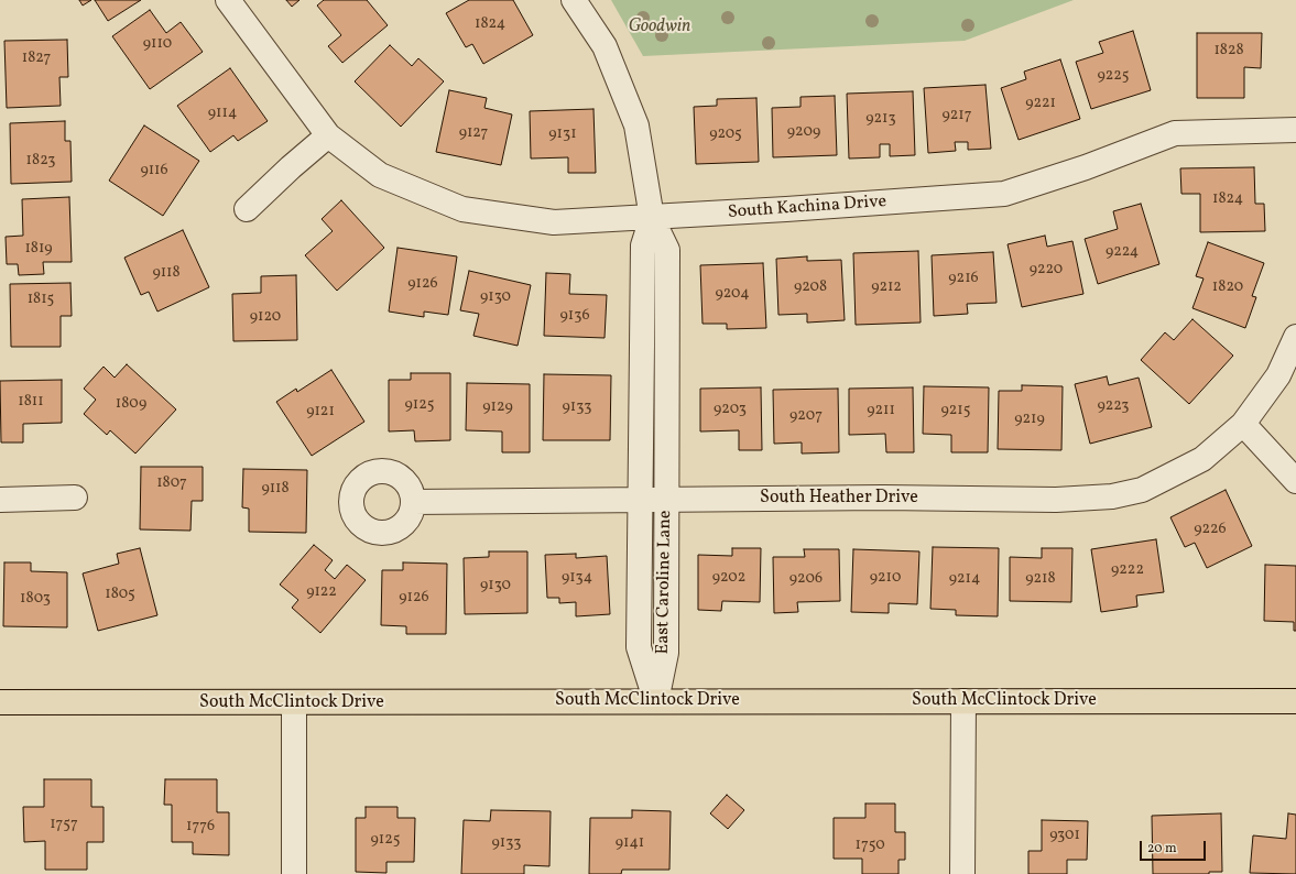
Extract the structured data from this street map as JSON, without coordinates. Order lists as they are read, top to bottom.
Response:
{
  "streets": {
    "main road": ["South McClintock Drive"],
    "street": ["South Kachina Drive", "South Heather Drive", "East Caroline Lane"]
  },
  "crossings": [
    ["South Kachina Drive", "East Caroline Lane"],
    ["South Heather Drive", "East Caroline Lane"],
    ["East Caroline Lane", "South McClintock Drive"]
  ],
  "parks": ["Goodwin"],
  "house_numbers": [
    "1824",
    "9110",
    "1828",
    "1827",
    "9225",
    "9221",
    "9114",
    "9217",
    "9213",
    "9209",
    "9127",
    "9131",
    "9205",
    "1823",
    "9116",
    "1824",
    "1819",
    "9224",
    "9220",
    "9118",
    "9216",
    "9126",
    "9208",
    "9212",
    "1820",
    "9204",
    "9130",
    "1815",
    "9136",
    "9120",
    "1811",
    "1809",
    "9125",
    "9223",
    "9129",
    "9133",
    "9203",
    "9211",
    "9215",
    "9121",
    "9207",
    "9219",
    "1807",
    "9118",
    "9226",
    "9222",
    "9134",
    "9202",
    "9210",
    "9206",
    "9214",
    "9218",
    "9130",
    "9122",
    "1805",
    "9126",
    "1803",
    "1757",
    "1776",
    "9301",
    "9125",
    "9133",
    "9141",
    "1750"
  ],
  "scale_bar": "20 m"
}
